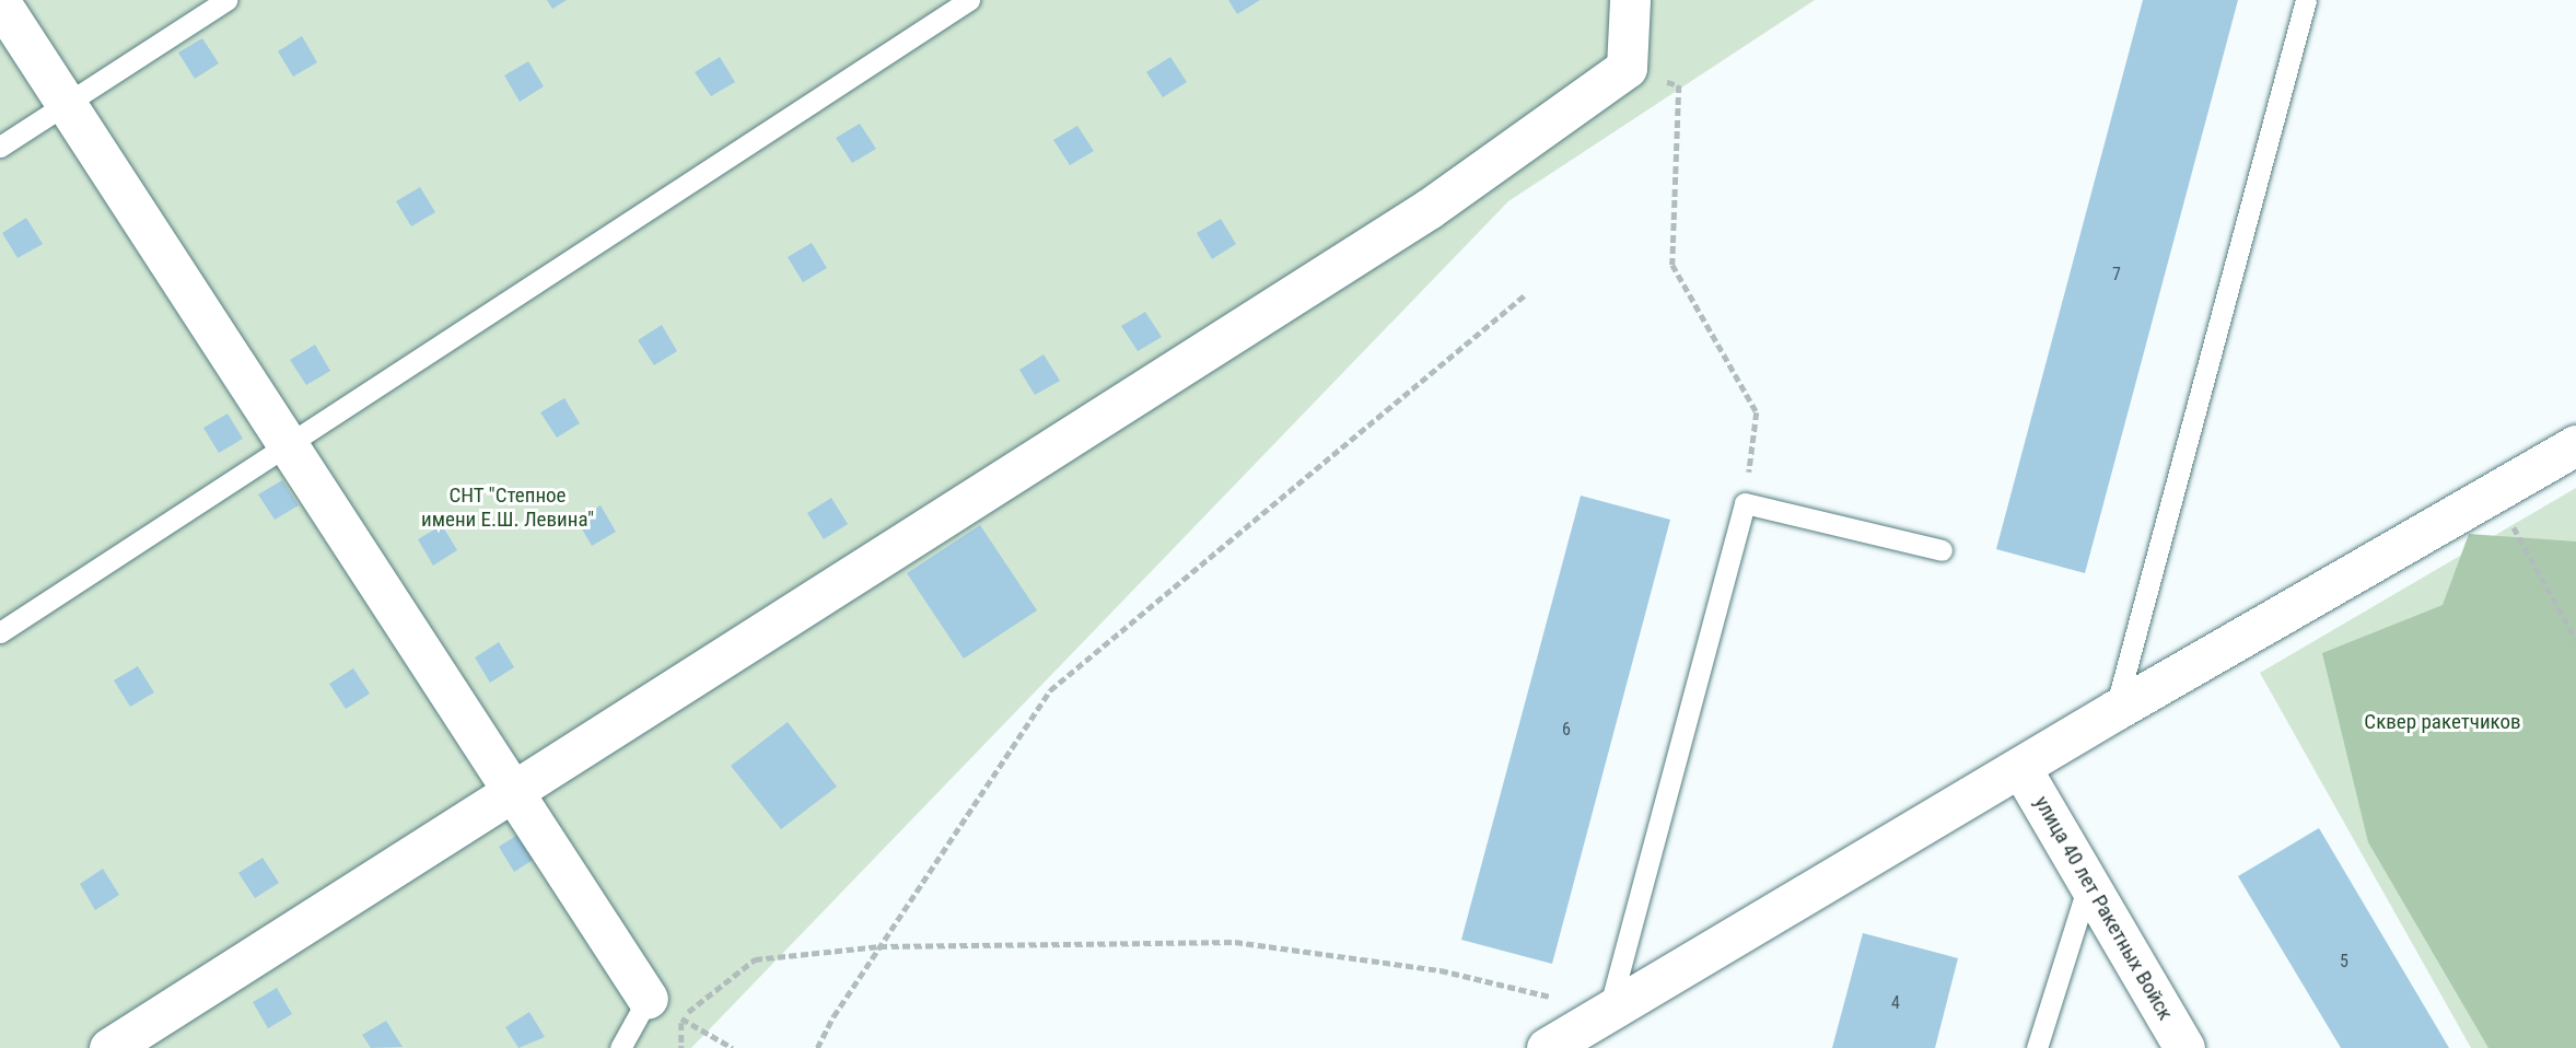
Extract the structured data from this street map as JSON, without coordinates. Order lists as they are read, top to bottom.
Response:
{
  "streets": {
    "street": ["улица 40 лет Ракетных Войск"]
  },
  "parks": ["СНТ \"Степное имени Е.Ш. Левина\"", "Сквер ракетчиков"],
  "house_numbers": [
    "7",
    "6",
    "5",
    "4"
  ]
}
